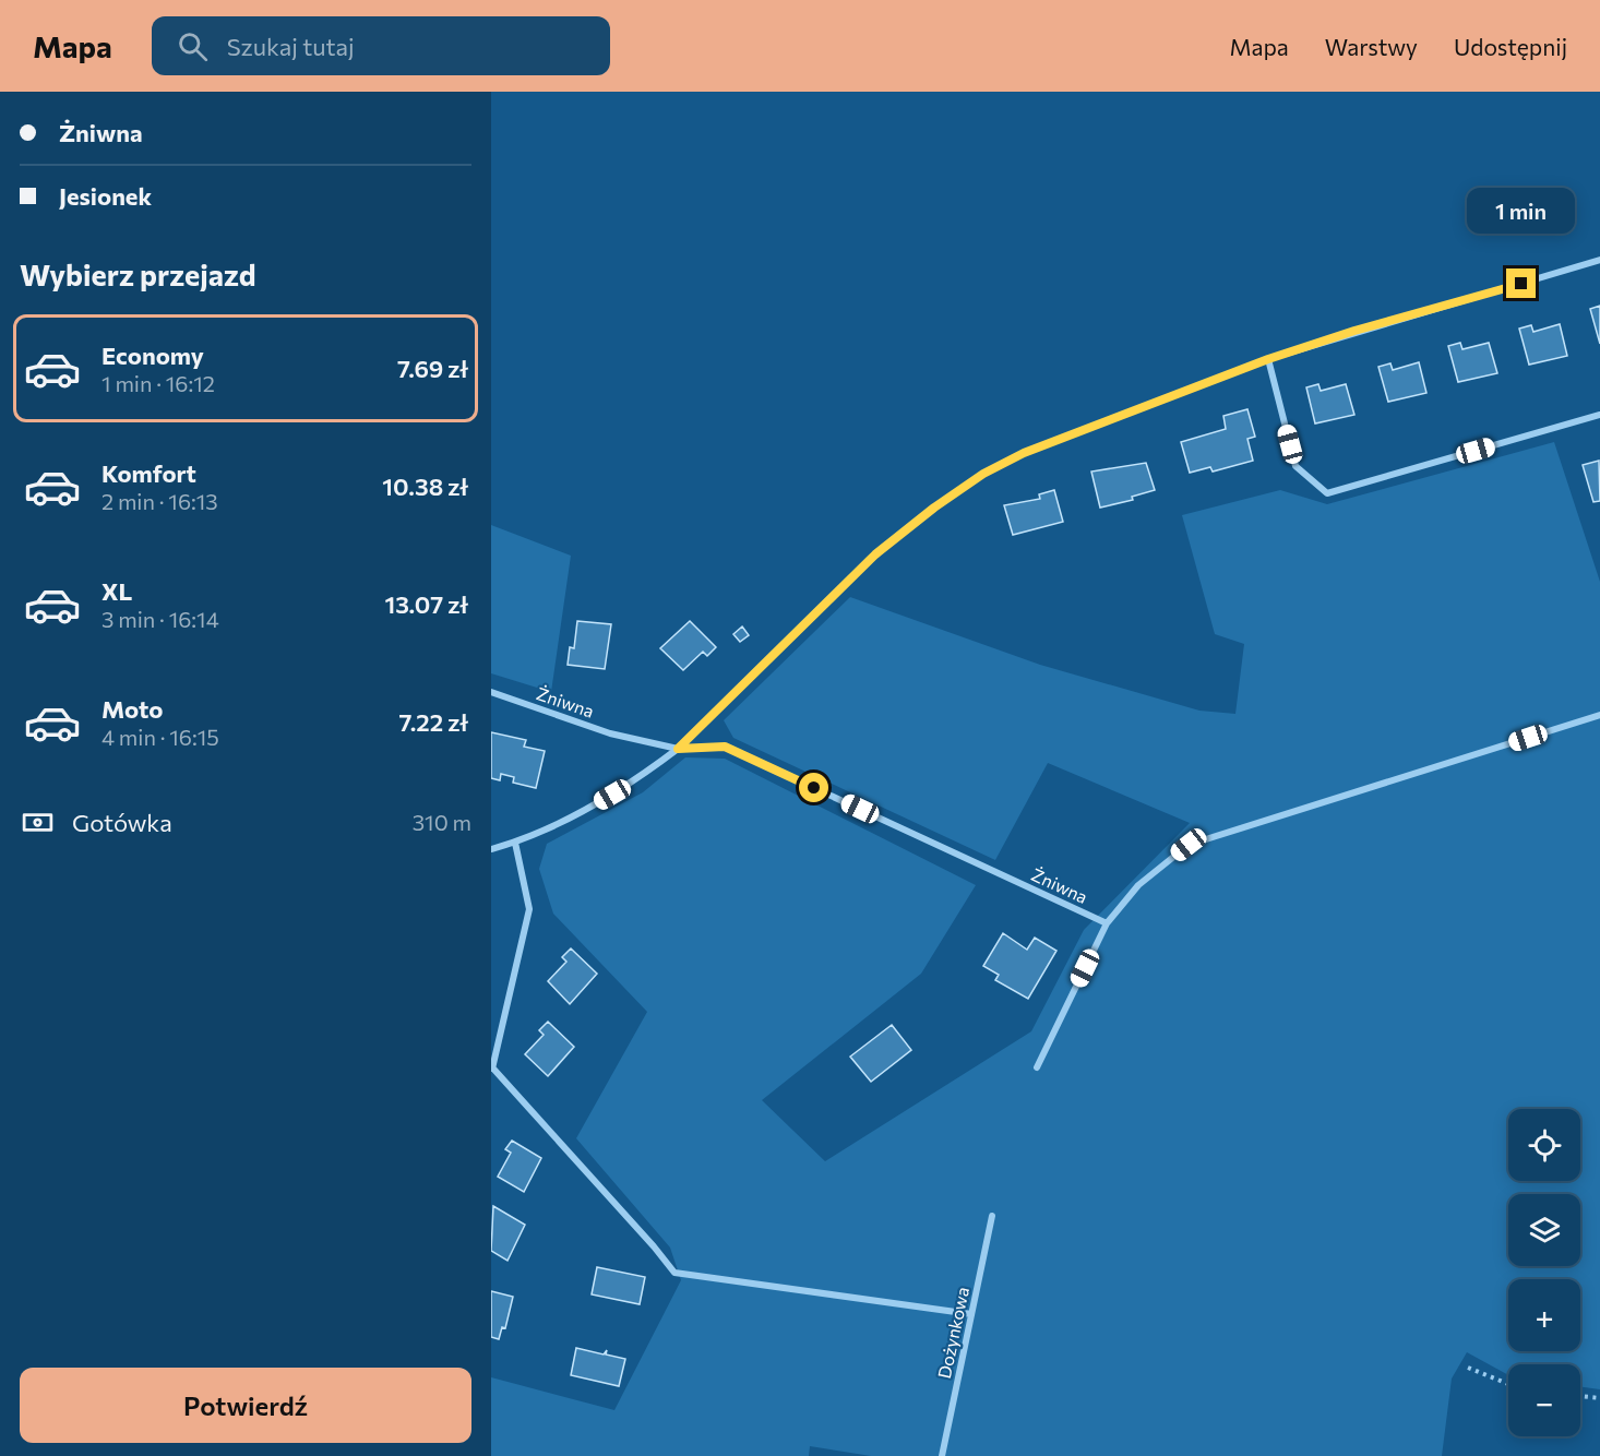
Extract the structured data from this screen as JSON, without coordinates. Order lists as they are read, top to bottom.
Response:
{
  "streets": {
    "street": ["Żniwna", "Dożynkowa"]
  },
  "page": {
    "header": "Mapa",
    "search": "Szukaj tutaj",
    "nav": ["Mapa", "Warstwy", "Udostępnij"],
    "banner": ["Żniwna", "Jesionek"],
    "bubble": "1 min",
    "heading": "Wybierz przejazd",
    "list": [
      {
        "name": "Economy",
        "note": "1 min · 16:12",
        "value": "7.69 zł"
      },
      {
        "name": "Komfort",
        "note": "2 min · 16:13",
        "value": "10.38 zł"
      },
      {
        "name": "XL",
        "note": "3 min · 16:14",
        "value": "13.07 zł"
      },
      {
        "name": "Moto",
        "note": "4 min · 16:15",
        "value": "7.22 zł"
      }
    ],
    "pay": ["Gotówka", "310 m"],
    "map_buttons": ["+", "−"],
    "buttons": "Potwierdź"
  }
}
